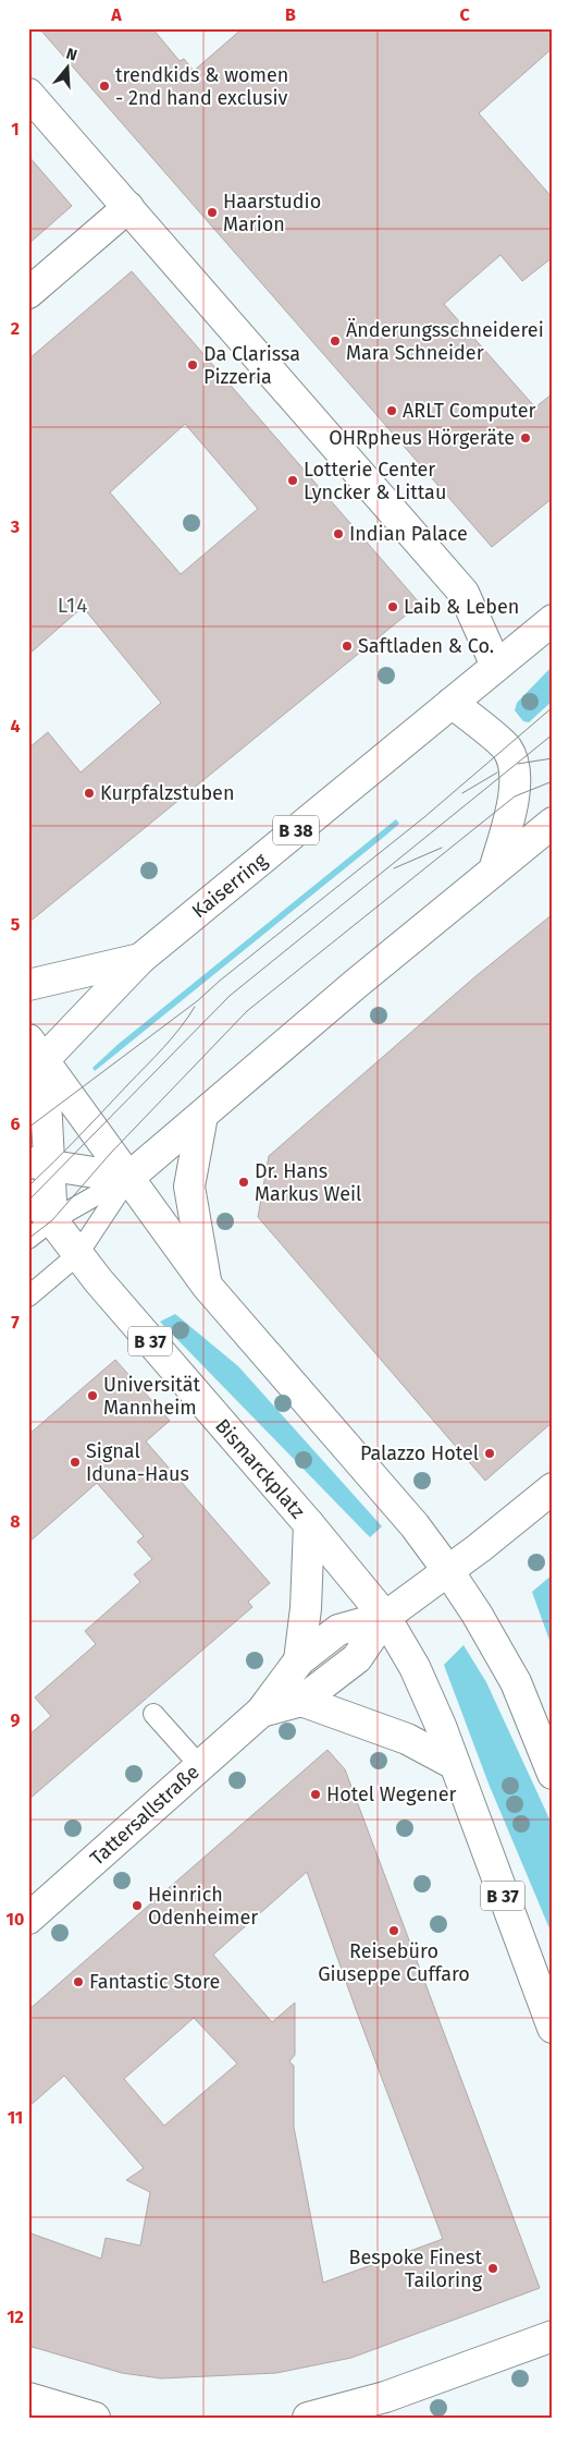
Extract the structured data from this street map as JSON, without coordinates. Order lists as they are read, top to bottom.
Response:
{
  "streets": {
    "main road": [
      "B 38",
      "Kaiserring",
      "B 37",
      "Bismarckplatz",
      "Tattersallstraße"
    ]
  },
  "crossings": [
    ["B 38", "Kaiserring"],
    ["B 37", "Bismarckplatz"],
    ["B 37", "Tattersallstraße"],
    ["Bismarckplatz", "Tattersallstraße"]
  ],
  "districts": ["L14"],
  "places": [
    "trendkids & women - 2nd hand exclusiv",
    "Haarstudio Marion",
    "Änderungsschneiderei Mara Schneider",
    "Da Clarissa Pizzeria",
    "ARLT Computer",
    "OHRpheus Hörgeräte",
    "Lotterie Center Lyncker & Littau",
    "Indian Palace",
    "Laib & Leben",
    "Saftladen & Co.",
    "Kurpfalzstuben",
    "Dr. Hans Markus Weil",
    "Universität Mannheim",
    "Palazzo Hotel",
    "Signal Iduna-Haus",
    "Hotel Wegener",
    "Heinrich Odenheimer",
    "Reisebüro Giuseppe Cuffaro",
    "Fantastic Store",
    "Bespoke Finest Tailoring"
  ],
  "north": "top",
  "grid": {
    "columns": ["A", "B", "C"],
    "rows": [
      "1",
      "2",
      "3",
      "4",
      "5",
      "6",
      "7",
      "8",
      "9",
      "10",
      "11",
      "12"
    ]
  }
}
